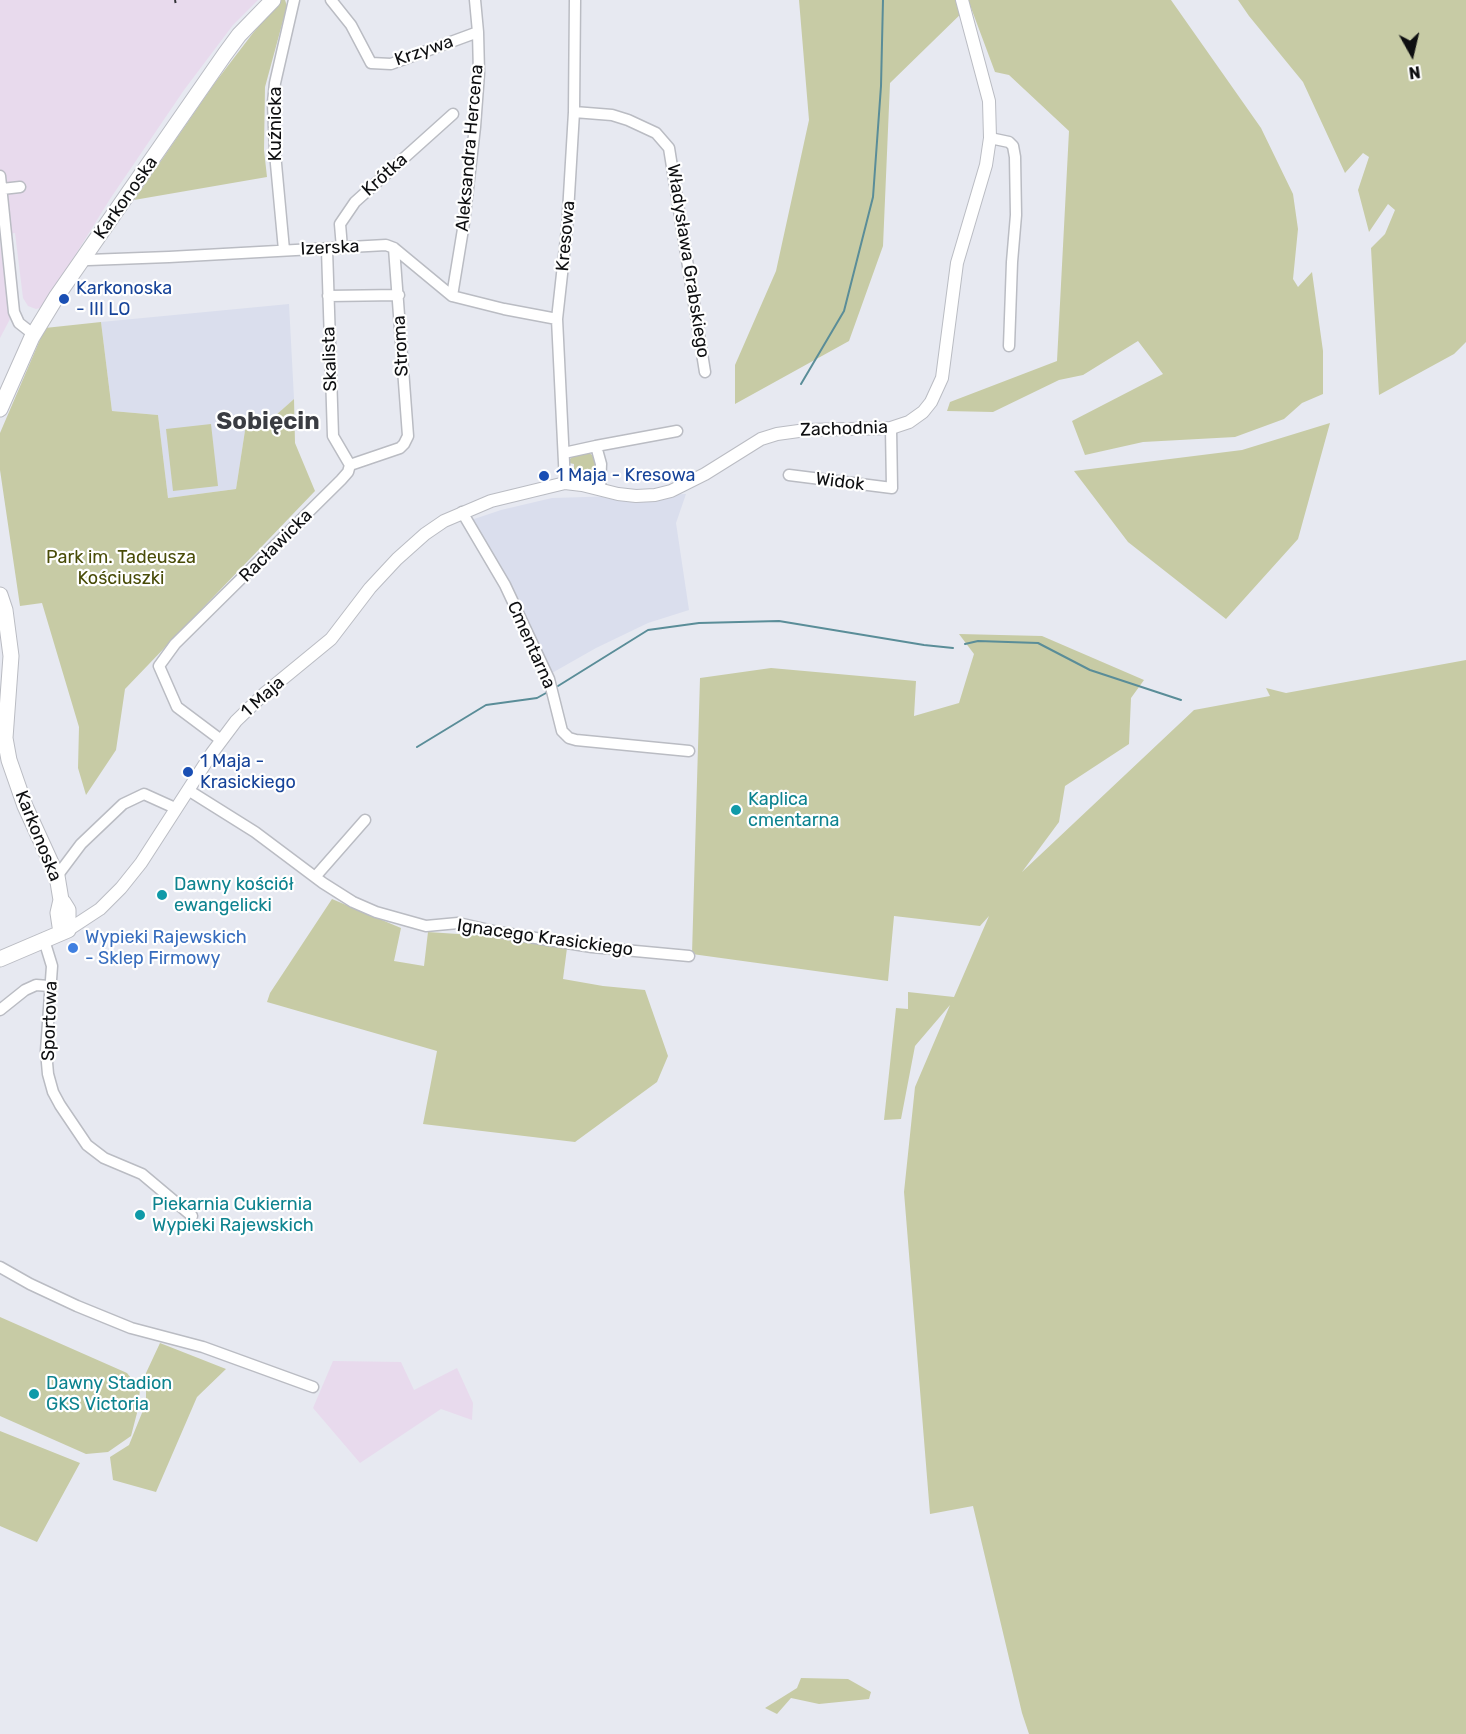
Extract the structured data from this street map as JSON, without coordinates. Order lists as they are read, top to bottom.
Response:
{
  "streets": {
    "main road": ["Karkonoska", "1 Maja"],
    "street": [
      "Krzywa",
      "Kuźnicka",
      "Aleksandra Hercena",
      "Krótka",
      "Kresowa",
      "Izerska",
      "Władysława Grabskiego",
      "Stroma",
      "Skalista",
      "Zachodnia",
      "Widok",
      "Racławicka",
      "Cmentarna",
      "Ignacego Krasickiego",
      "Sportowa"
    ]
  },
  "crossings": [
    ["Krzywa", "Aleksandra Hercena"],
    ["Kuźnicka", "Izerska"],
    ["Krótka", "Izerska"],
    ["Karkonoska", "Izerska"],
    ["Karkonoska", "1 Maja"],
    ["Kresowa", "Władysława Grabskiego"],
    ["Kresowa", "Zachodnia"],
    ["Kresowa", "1 Maja"],
    ["Izerska", "Stroma"],
    ["Izerska", "Skalista"],
    ["Stroma", "Skalista"],
    ["Stroma", "Racławicka"],
    ["Skalista", "Racławicka"],
    ["Zachodnia", "Widok"],
    ["Zachodnia", "1 Maja"],
    ["Racławicka", "1 Maja"],
    ["Cmentarna", "1 Maja"],
    ["1 Maja", "Ignacego Krasickiego"],
    ["1 Maja", "Sportowa"]
  ],
  "districts": ["Sobięcin"],
  "parks": ["Park im. Tadeusza Kościuszki"],
  "places": [
    "Karkonoska - III LO",
    "1 Maja - Kresowa",
    "1 Maja - Krasickiego",
    "Kaplica cmentarna",
    "Dawny kościół ewangelicki",
    "Wypieki Rajewskich - Sklep Firmowy",
    "Piekarnia Cukiernia Wypieki Rajewskich",
    "Dawny Stadion GKS Victoria"
  ],
  "north": "bottom"
}
